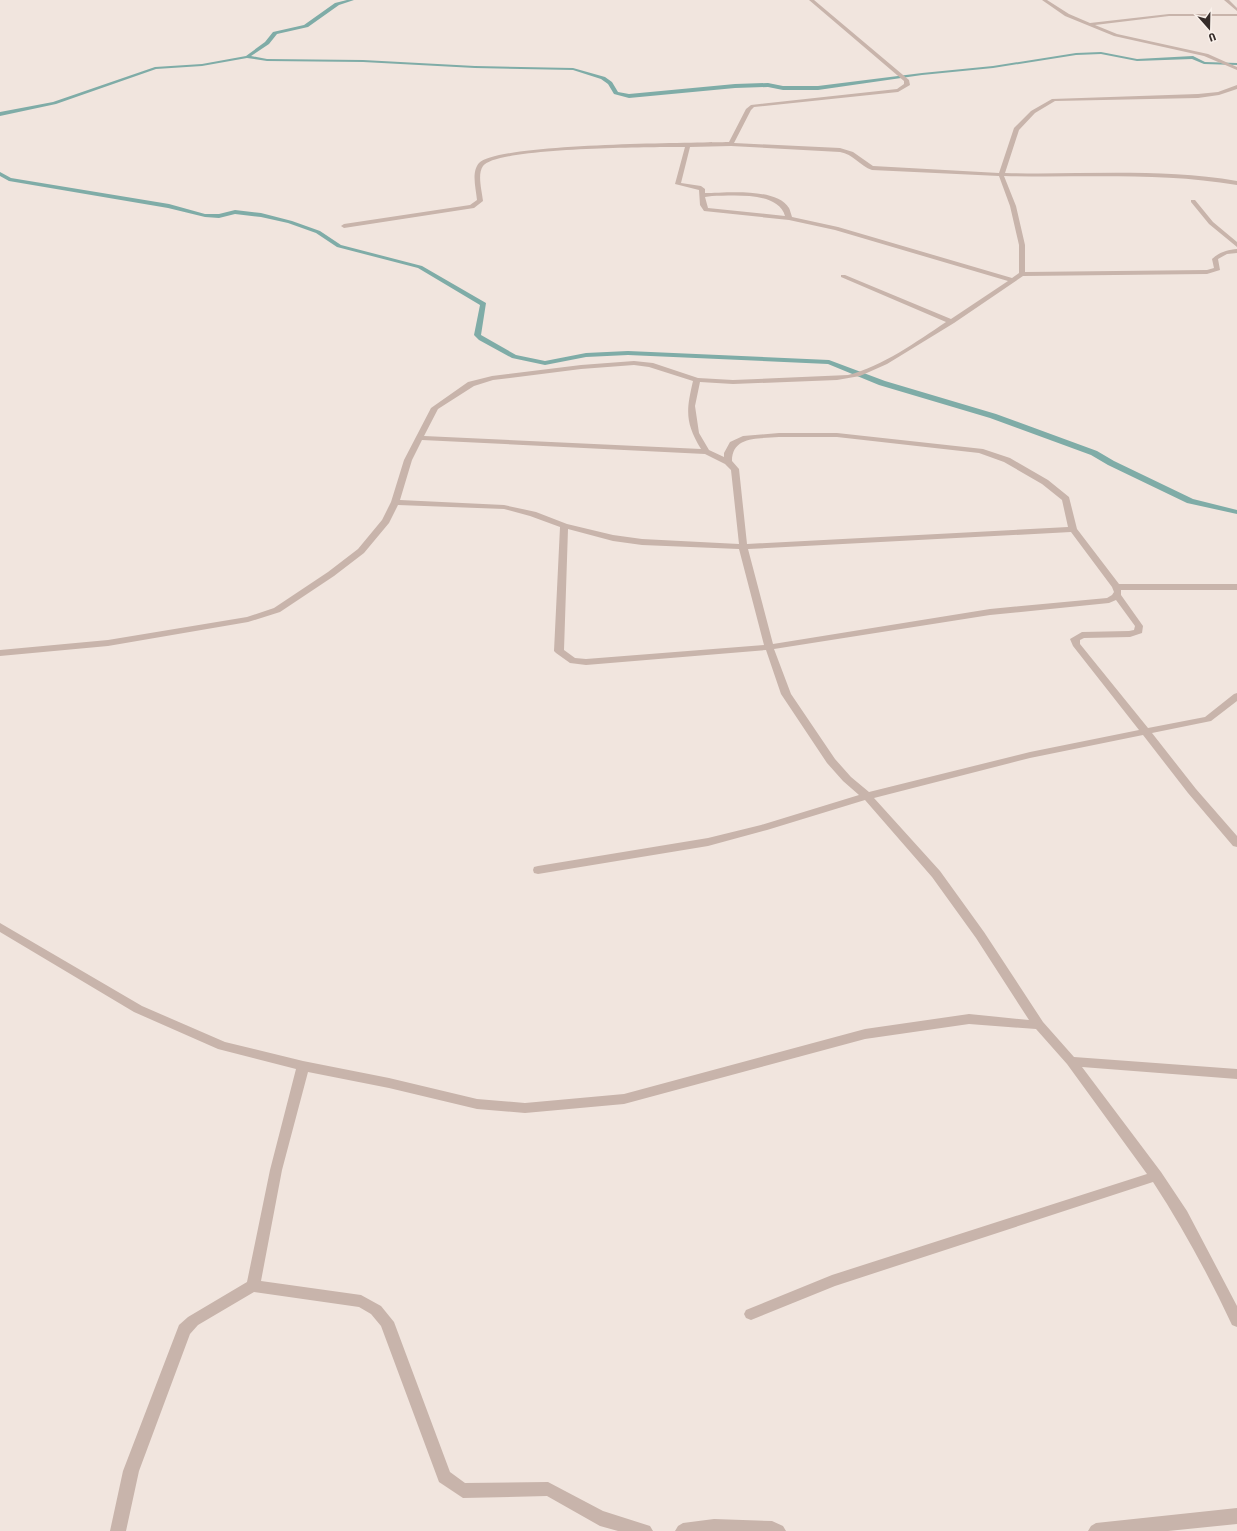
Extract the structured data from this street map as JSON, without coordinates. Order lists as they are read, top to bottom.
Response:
{
  "north": "bottom"
}
